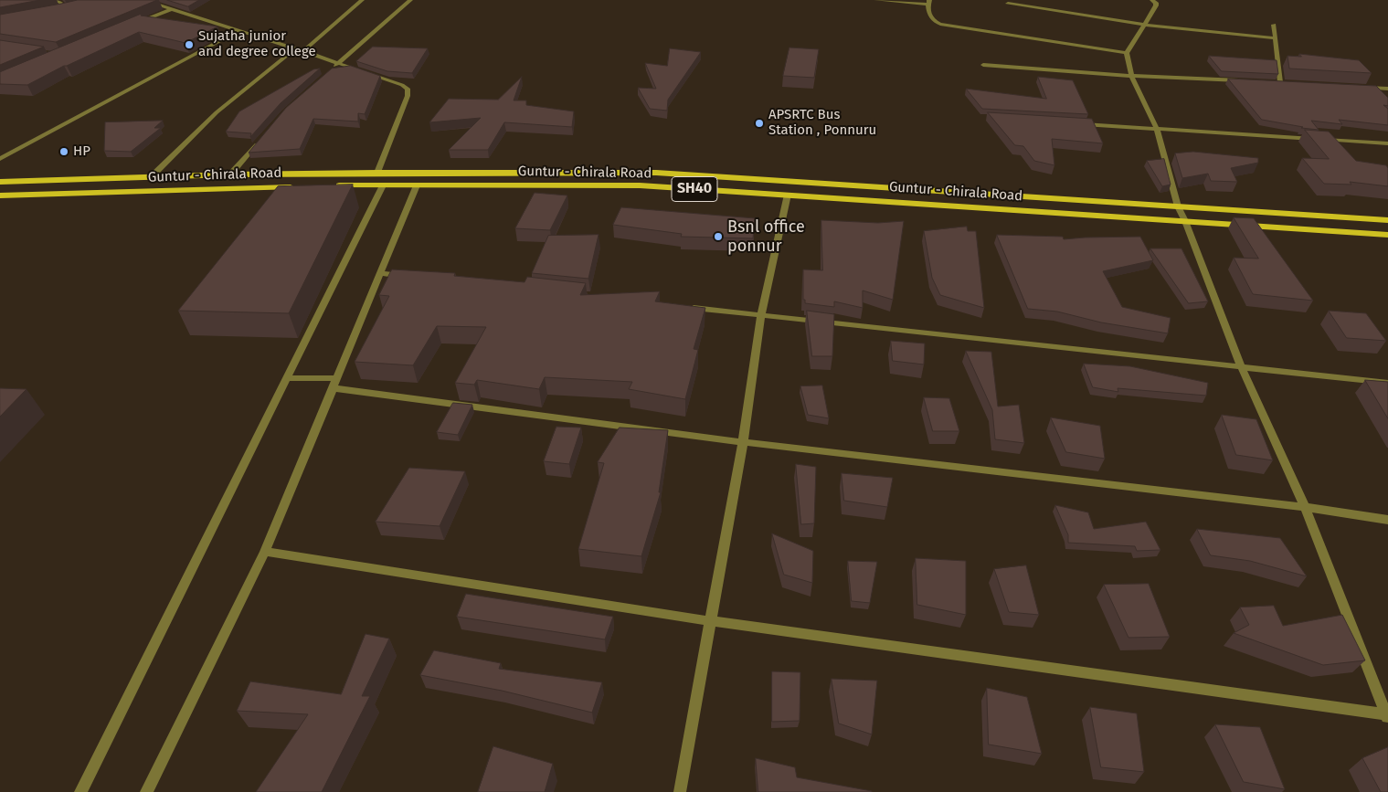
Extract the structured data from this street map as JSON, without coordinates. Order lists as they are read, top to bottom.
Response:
{
  "streets": {
    "main road": ["Guntur - Chirala Road", "SH40"]
  },
  "places": [
    "Sujatha junior and degree college",
    "APSRTC Bus Station , Ponnuru",
    "HP",
    "Bsnl office ponnur"
  ]
}
